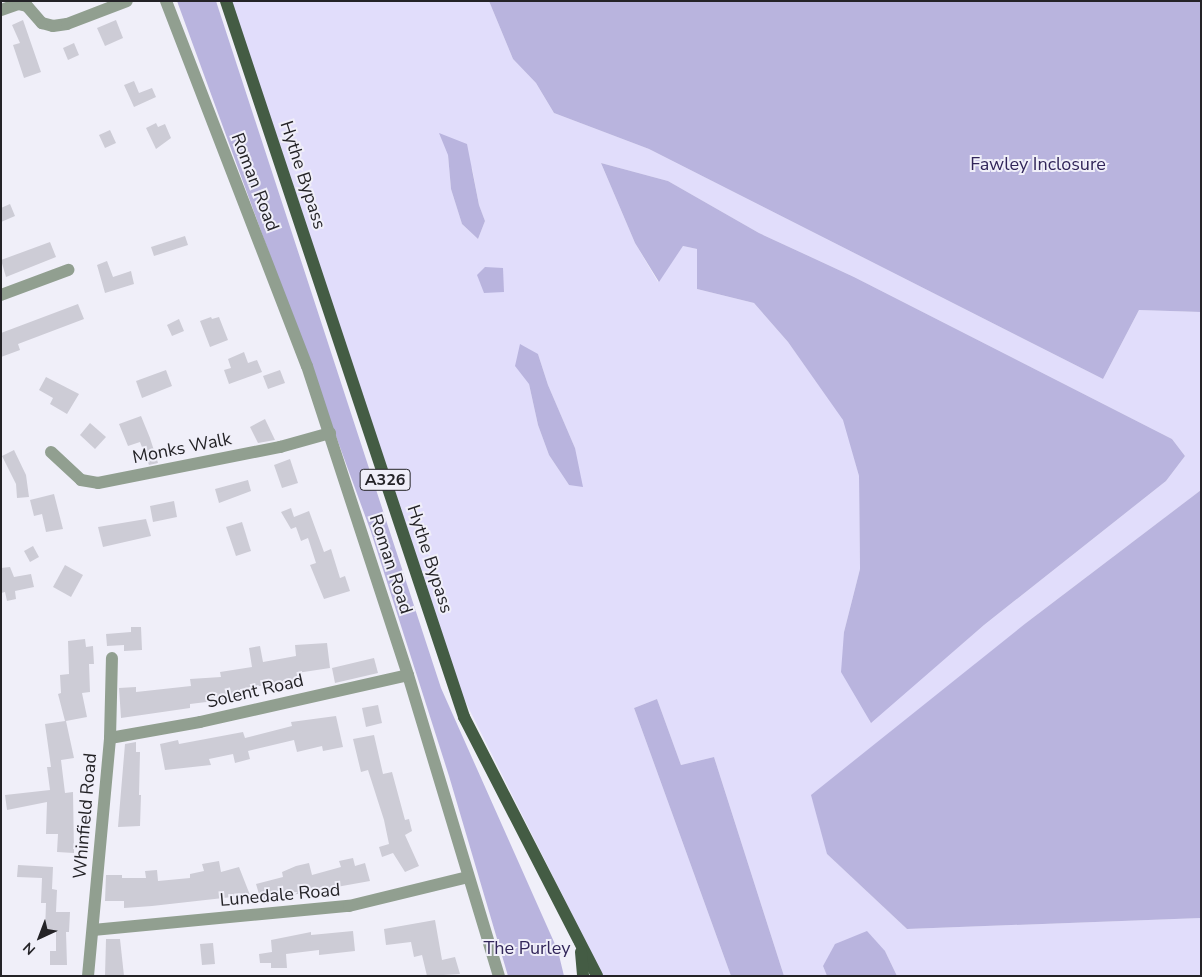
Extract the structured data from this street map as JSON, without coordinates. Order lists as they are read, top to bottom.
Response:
{
  "streets": {
    "main road": ["Hythe Bypass", "A326"],
    "street": [
      "Roman Road",
      "Monks Walk",
      "Solent Road",
      "Whinfield Road",
      "Lunedale Road"
    ]
  },
  "crossings": [
    ["Roman Road", "Monks Walk"],
    ["Roman Road", "Solent Road"],
    ["Roman Road", "Lunedale Road"],
    ["Solent Road", "Whinfield Road"],
    ["Whinfield Road", "Lunedale Road"]
  ],
  "parks": ["Fawley Inclosure", "The Purley"],
  "north": "bottom left"
}
